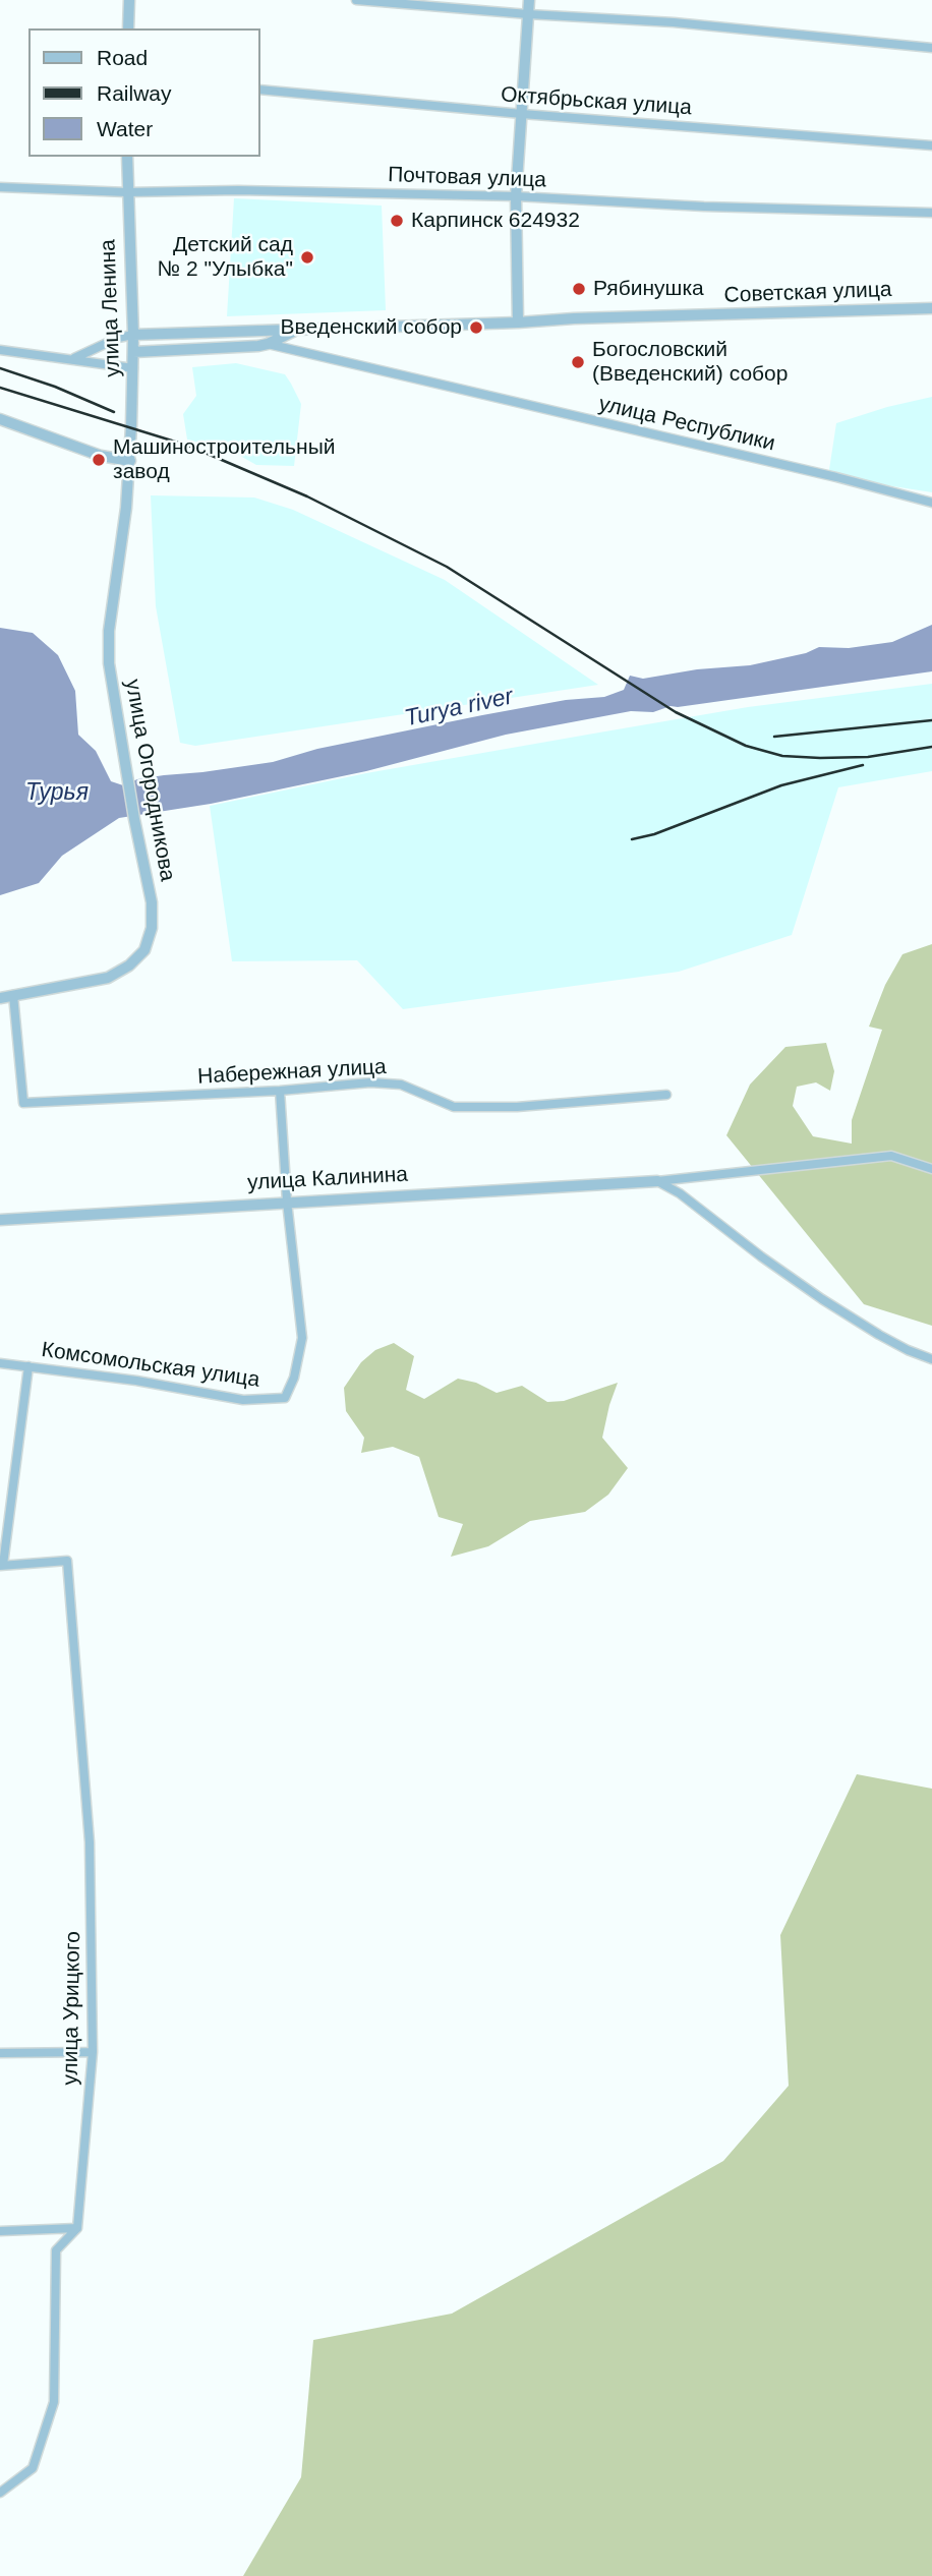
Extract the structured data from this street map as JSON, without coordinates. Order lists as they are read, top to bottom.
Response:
{
  "streets": {
    "street": [
      "Октябрьская улица",
      "Почтовая улица",
      "Советская улица",
      "улица Ленина",
      "улица Республики",
      "улица Огородникова",
      "Набережная улица",
      "улица Калинина",
      "Комсомольская улица",
      "улица Урицкого"
    ]
  },
  "crossings": [
    ["Почтовая улица", "улица Ленина"],
    ["Советская улица", "улица Ленина"],
    ["Советская улица", "улица Республики"],
    ["улица Ленина", "улица Огородникова"],
    ["улица Огородникова", "Набережная улица"],
    ["Набережная улица", "Комсомольская улица"],
    ["улица Калинина", "Комсомольская улица"],
    ["Комсомольская улица", "улица Урицкого"]
  ],
  "water": ["Turya river", "Турья"],
  "places": [
    "Карпинск 624932",
    "Детский сад № 2 \"Улыбка\"",
    "Рябинушка",
    "Введенский собор",
    "Богословский (Введенский) собор",
    "Машиностроительный завод"
  ],
  "legend": ["Road", "Railway", "Water"]
}
